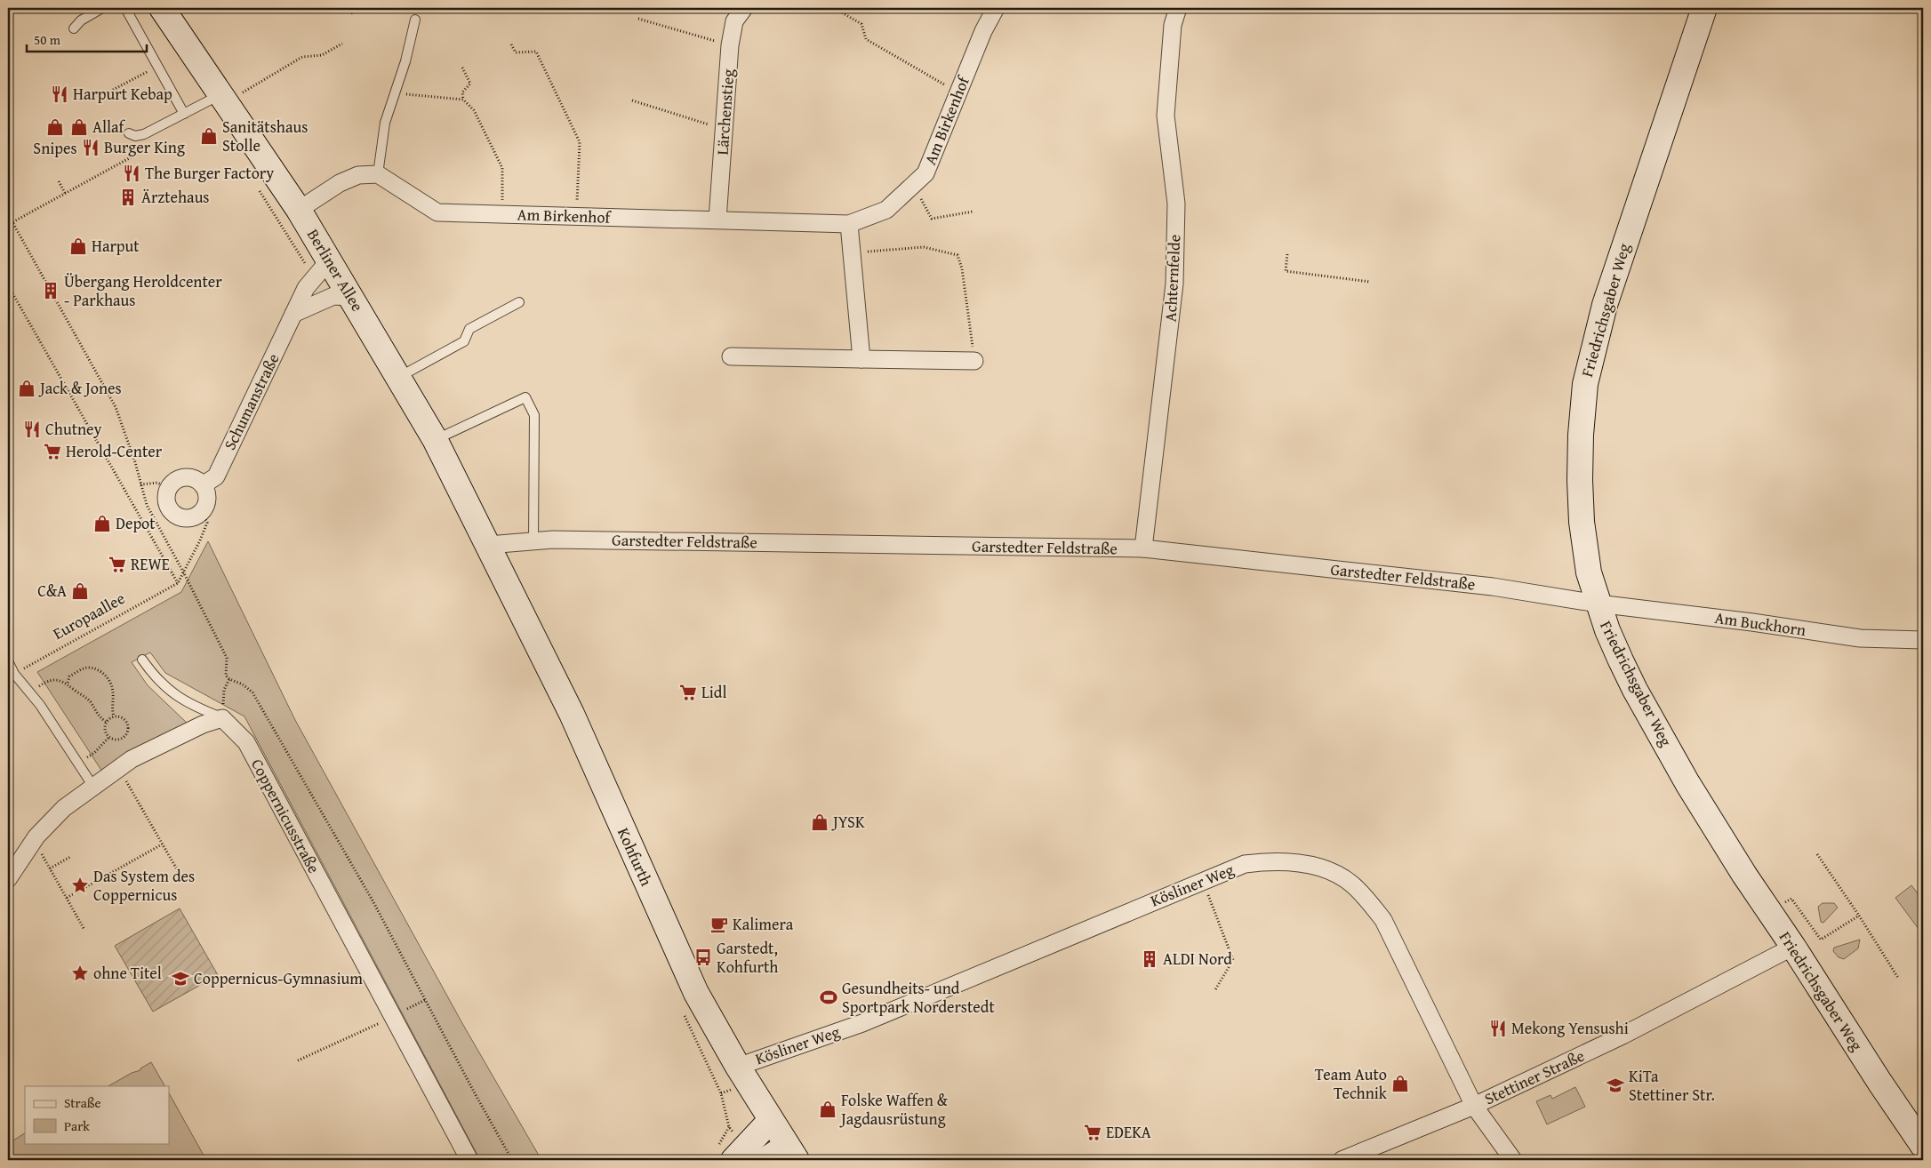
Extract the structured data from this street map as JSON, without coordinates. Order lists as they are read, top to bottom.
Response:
{
  "streets": {
    "street": [
      "Lärchenstieg",
      "Am Birkenhof",
      "Berliner Allee",
      "Achternfelde",
      "Friedrichsgaber Weg",
      "Schumanstraße",
      "Garstedter Feldstraße",
      "Am Buckhorn",
      "Coppernicusstraße",
      "Kohfurth",
      "Kösliner Weg",
      "Stettiner Straße"
    ],
    "path": ["Europaallee"]
  },
  "crossings": [
    ["Lärchenstieg", "Am Birkenhof"],
    ["Berliner Allee", "Schumanstraße"],
    ["Berliner Allee", "Garstedter Feldstraße"],
    ["Berliner Allee", "Kohfurth"],
    ["Achternfelde", "Garstedter Feldstraße"],
    ["Friedrichsgaber Weg", "Garstedter Feldstraße"],
    ["Friedrichsgaber Weg", "Am Buckhorn"],
    ["Friedrichsgaber Weg", "Stettiner Straße"],
    ["Garstedter Feldstraße", "Am Buckhorn"],
    ["Garstedter Feldstraße", "Kohfurth"],
    ["Kohfurth", "Kösliner Weg"],
    ["Kösliner Weg", "Stettiner Straße"]
  ],
  "places": {
    "restaurant": [
      "Harpurt Kebap",
      "Burger King",
      "The Burger Factory",
      "Chutney",
      "Mekong Yensushi"
    ],
    "shop": [
      "Snipes",
      "Allaf",
      "Sanitätshaus Stolle",
      "Harput",
      "Jack & Jones",
      "Depot",
      "C&A",
      "JYSK",
      "Team Auto Technik",
      "Folske Waffen & Jagdausrüstung"
    ],
    "building": ["Ärztehaus", "Übergang Heroldcenter - Parkhaus", "ALDI Nord"],
    "supermarket": [
      "Herold-Center",
      "REWE",
      "Lidl",
      "EDEKA"
    ],
    "place": ["Das System des Coppernicus", "ohne Titel"],
    "cafe": ["Kalimera"],
    "bus stop": ["Garstedt, Kohfurth"],
    "school or university": ["Coppernicus-Gymnasium", "KiTa Stettiner Str."],
    "sports": ["Gesundheits- und Sportpark Norderstedt"]
  },
  "legend": ["Straße", "Park"],
  "scale_bar": "50 m"
}
